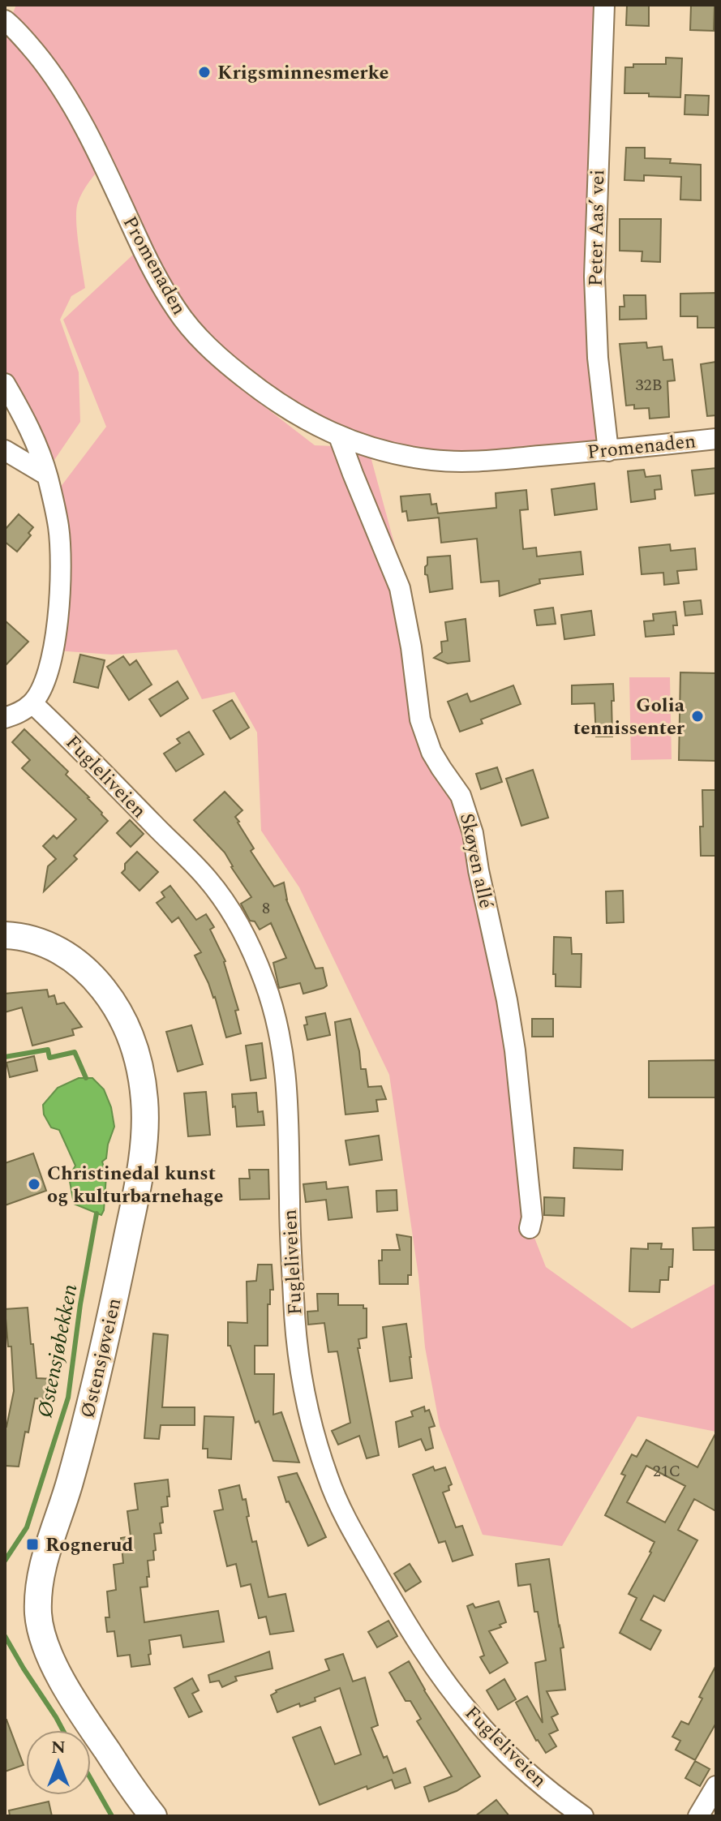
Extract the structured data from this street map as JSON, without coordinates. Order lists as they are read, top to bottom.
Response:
{
  "streets": {
    "main road": ["Østensjøveien"],
    "street": [
      "Peter Aas’ vei",
      "Promenaden",
      "Fugleliveien",
      "Skøyen allé"
    ]
  },
  "crossings": [
    ["Peter Aas’ vei", "Promenaden"],
    ["Promenaden", "Skøyen allé"]
  ],
  "water": ["Østensjøbekken"],
  "places": {
    "other": ["Krigsminnesmerke", "Golia tennissenter", "Christinedal kunst og kulturbarnehage"],
    "transit": ["Rognerud"]
  },
  "house_numbers": ["32B", "8", "21C"],
  "north": "top"
}
